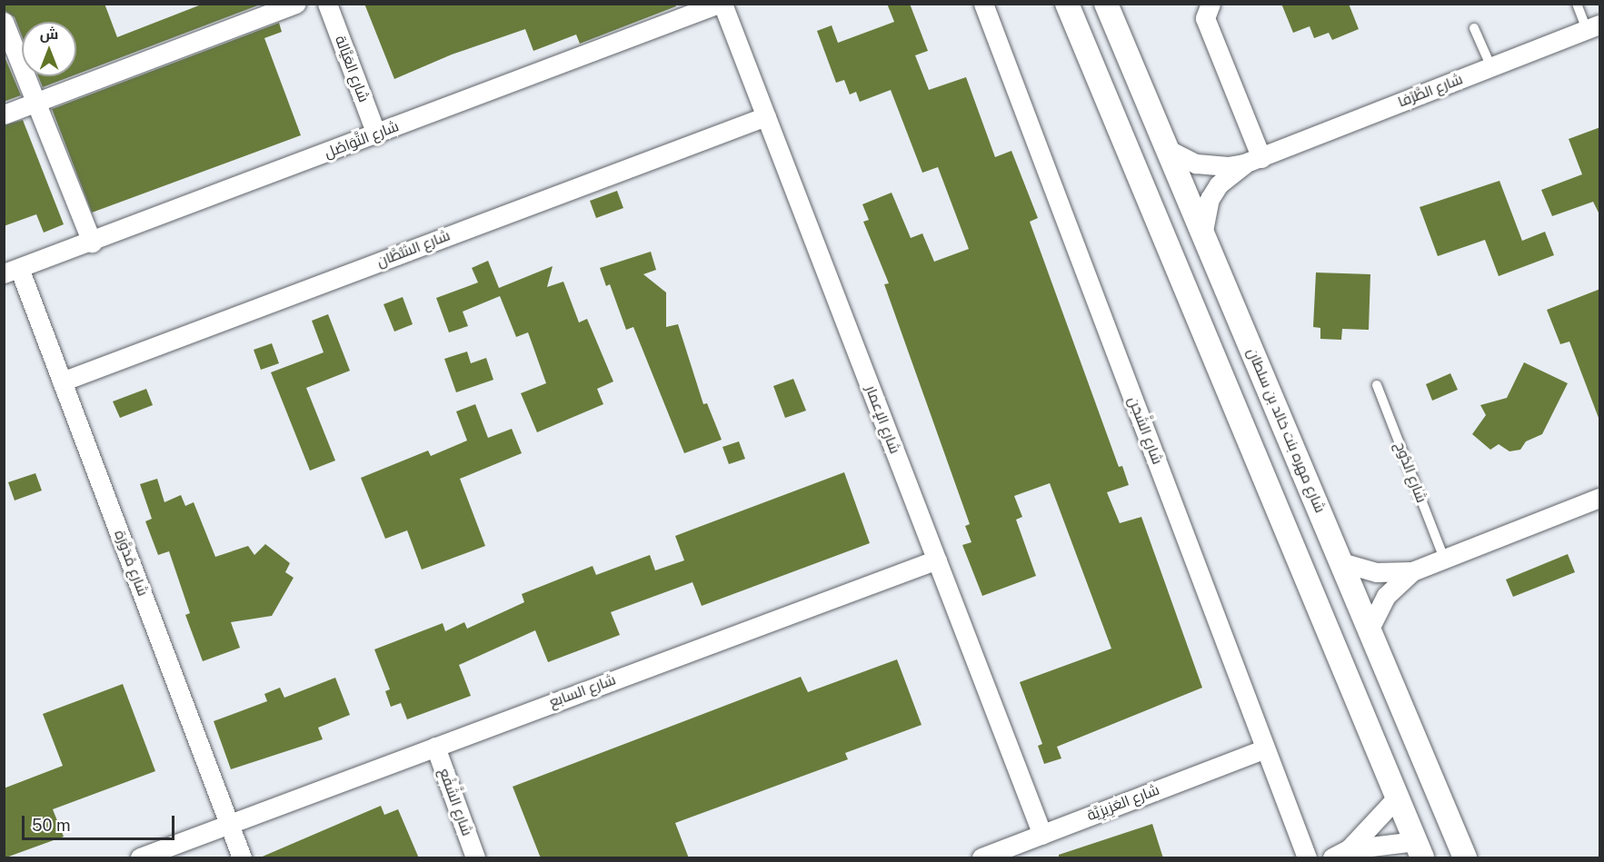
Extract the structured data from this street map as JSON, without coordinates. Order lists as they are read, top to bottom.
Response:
{
  "streets": {
    "street": [
      "شارع العَيَّالة",
      "شارع الطَّرْفا",
      "شارع التَّوَاصُل",
      "شارع الشُّطَّان",
      "شارع الإعمار",
      "شارع الشَّجَن",
      "شارع مهره بنت خالد بن سلطان",
      "شارع مْدَوَّرَة",
      "شارع السابع",
      "شارع الشَّفْع",
      "شارع العَزِيزِيَّة"
    ],
    "lane": ["شارع الدُّوح"]
  },
  "crossings": [
    ["شارع العَيَّالة", "شارع التَّوَاصُل"],
    ["شارع الطَّرْفا", "شارع مهره بنت خالد بن سلطان"],
    ["شارع التَّوَاصُل", "شارع الإعمار"],
    ["شارع التَّوَاصُل", "شارع مْدَوَّرَة"],
    ["شارع الشُّطَّان", "شارع الإعمار"],
    ["شارع الشُّطَّان", "شارع مْدَوَّرَة"],
    ["شارع الإعمار", "شارع السابع"],
    ["شارع الإعمار", "شارع العَزِيزِيَّة"],
    ["شارع الشَّجَن", "شارع العَزِيزِيَّة"],
    ["شارع مْدَوَّرَة", "شارع السابع"],
    ["شارع السابع", "شارع الشَّفْع"]
  ],
  "scale_bar": "50 m",
  "north": "top"
}
